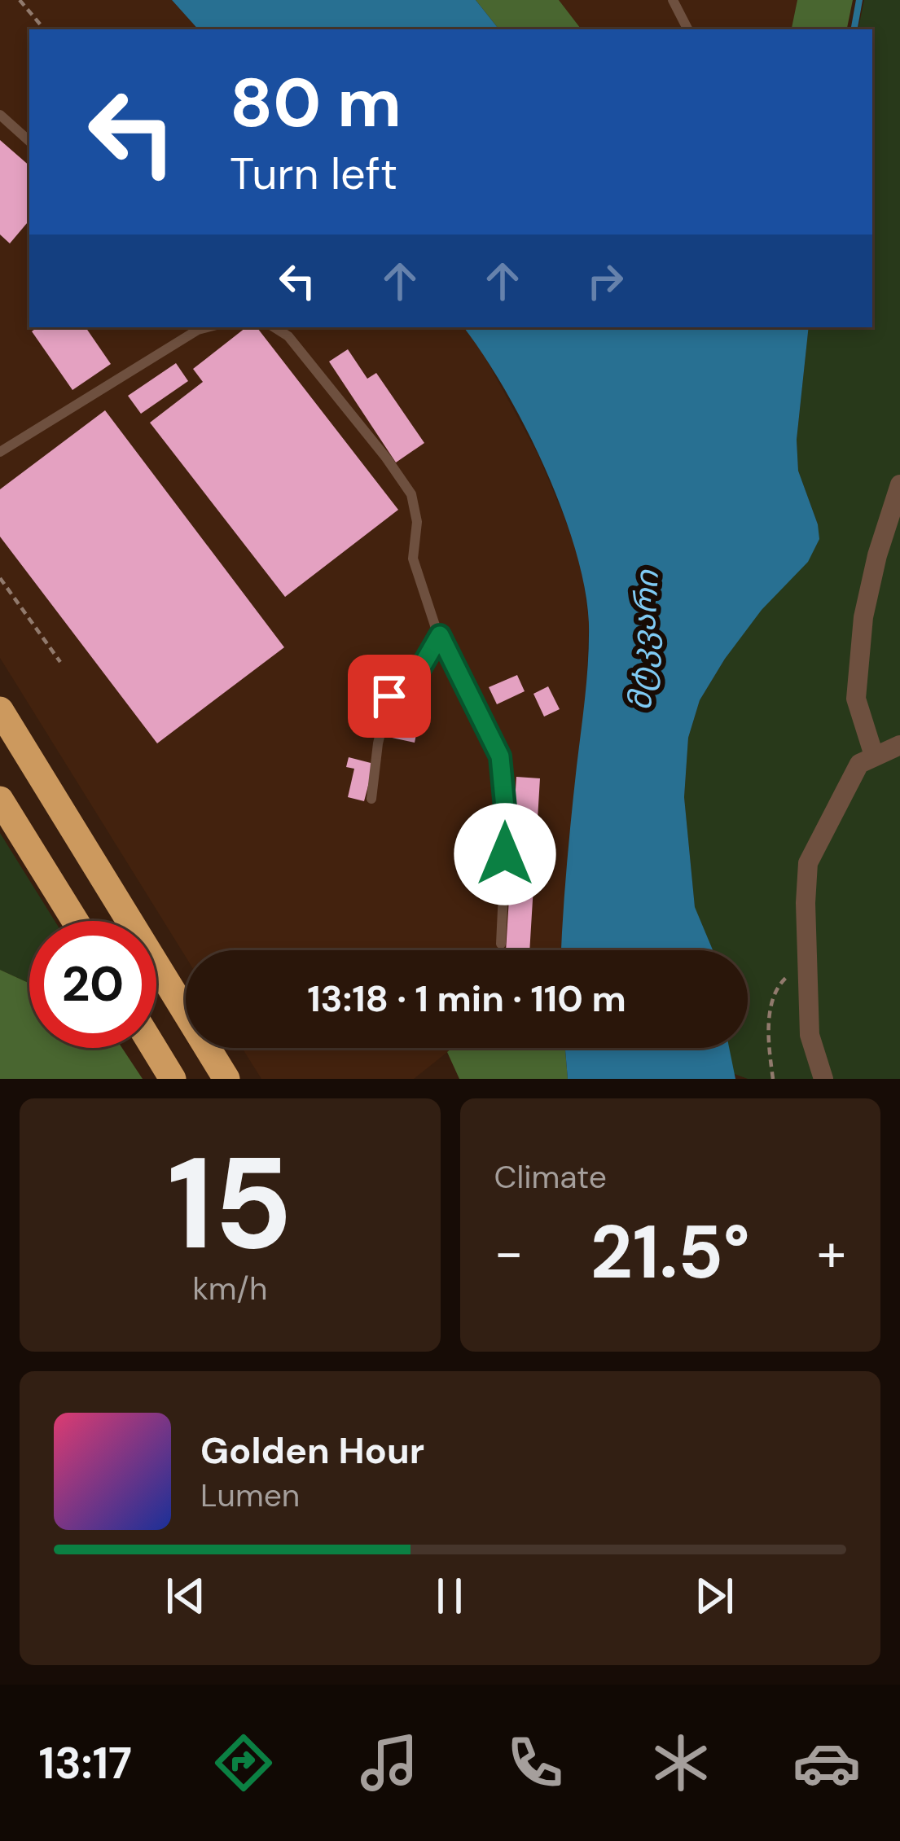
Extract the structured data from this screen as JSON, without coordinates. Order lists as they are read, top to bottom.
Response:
{
  "water": ["მტკვარი"],
  "page": {
    "turn": ["80 m", "Turn left"],
    "limit": "20",
    "trip": "13:18 · 1 min · 110 m",
    "tile": [
      ["15", "km/h"],
      "Climate"
    ],
    "heat": ["−", "21.5°", "+"],
    "song": ["Golden Hour", "Lumen"],
    "tabs": "13:17"
  }
}
